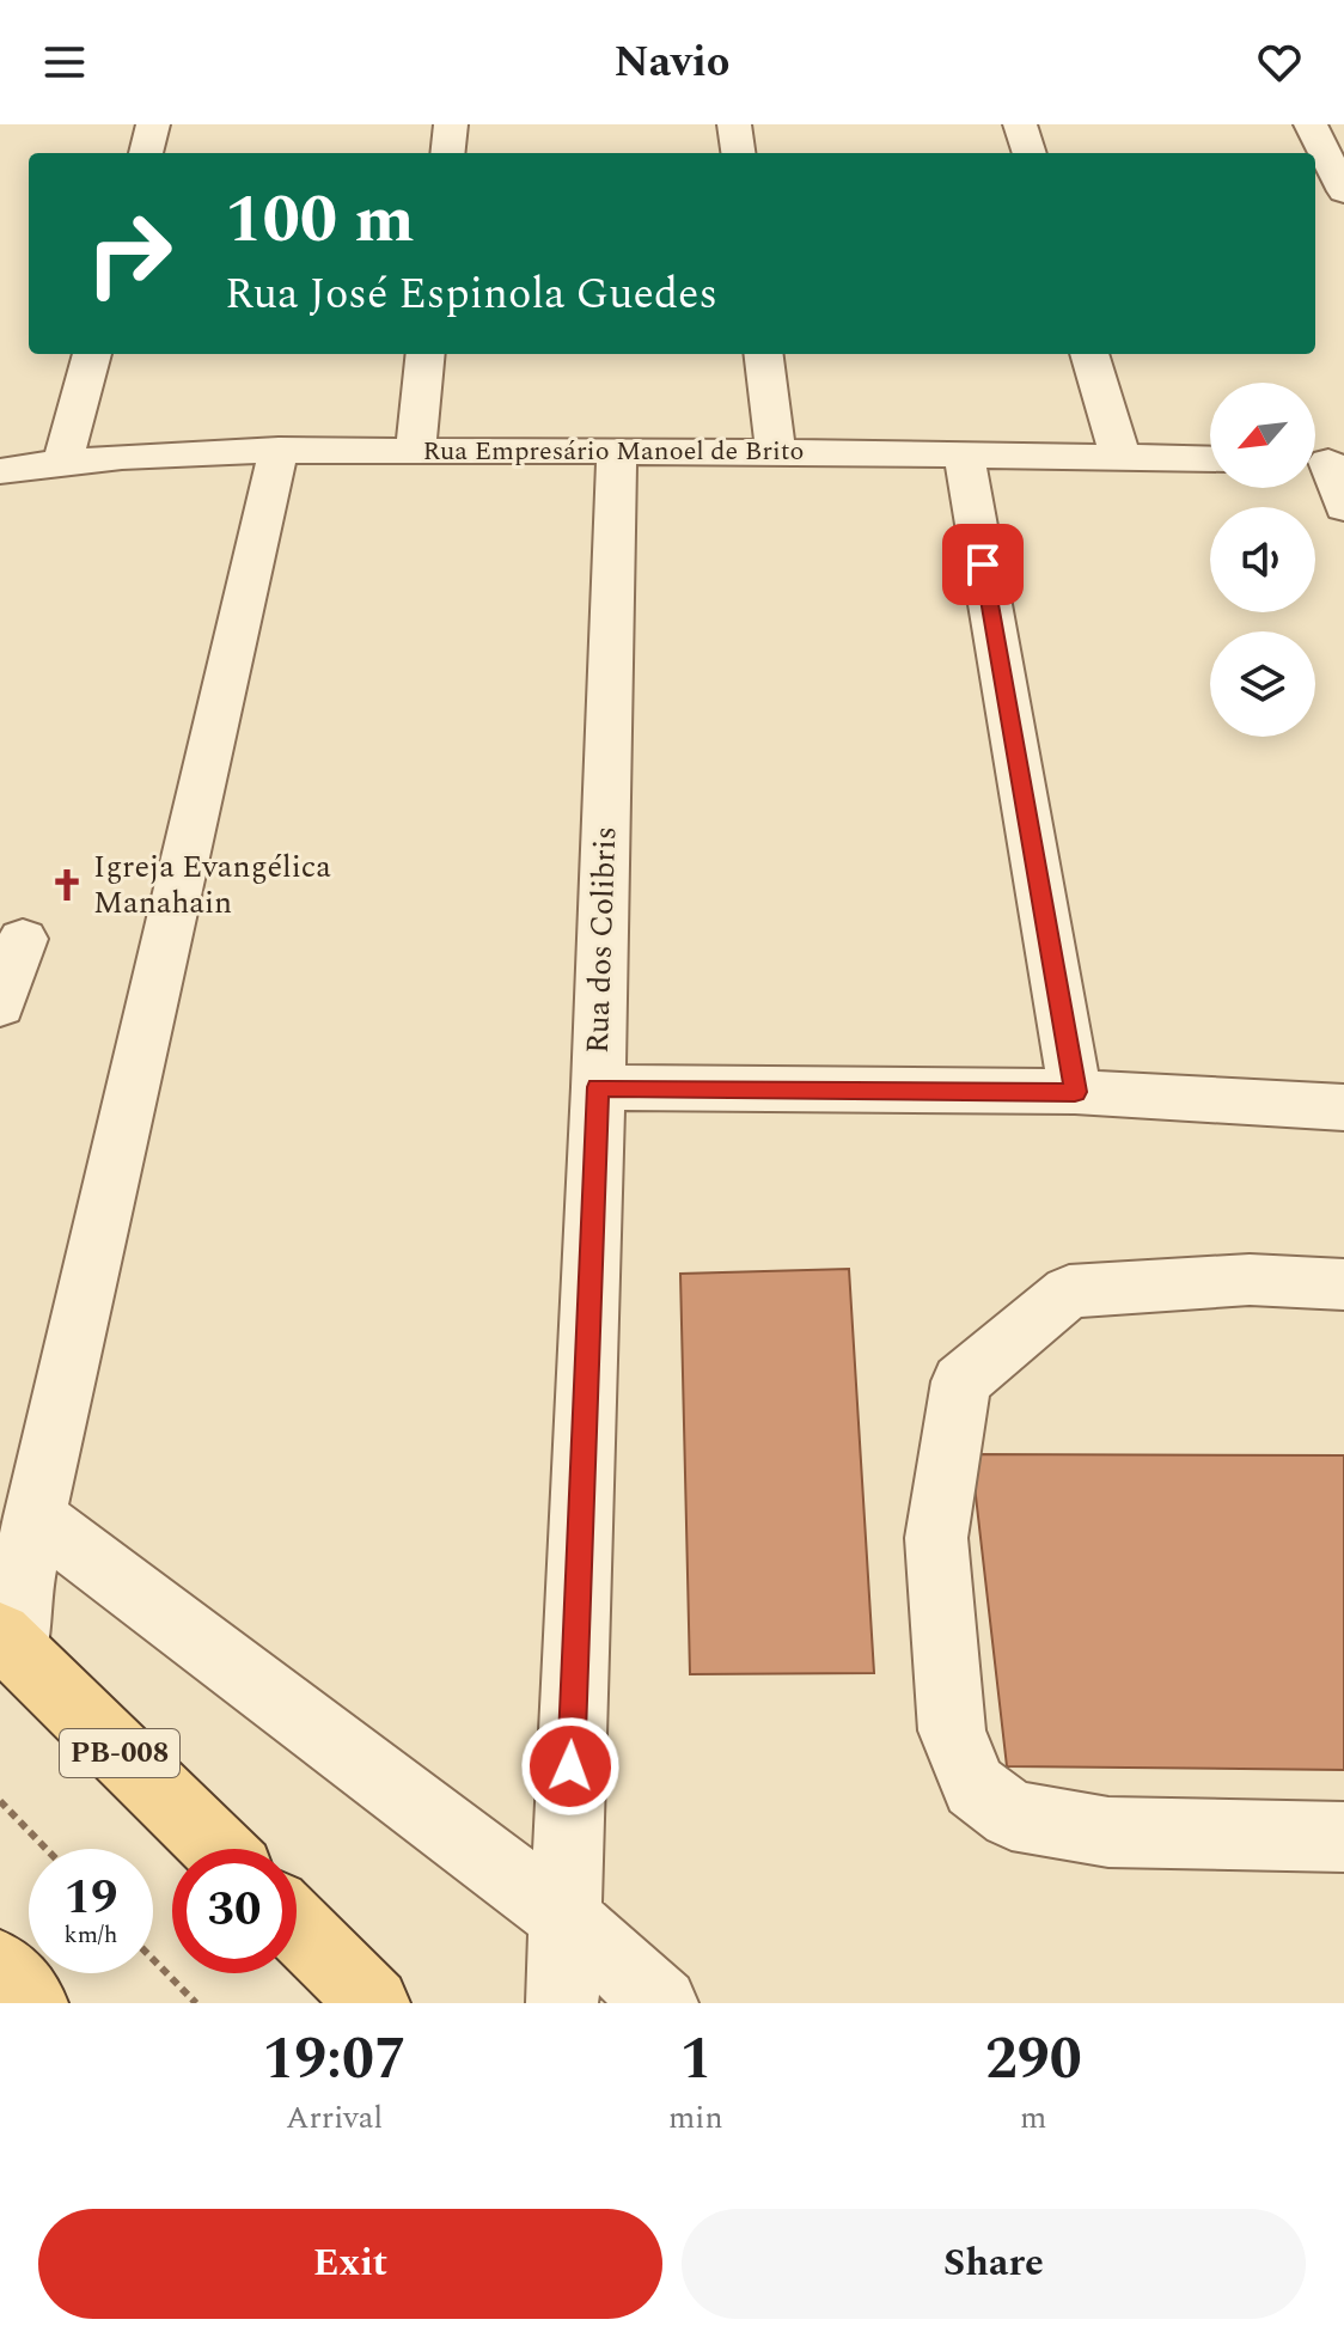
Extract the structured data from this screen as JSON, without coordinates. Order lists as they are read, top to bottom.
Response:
{
  "streets": {
    "main road": ["PB-008"],
    "street": ["Rua Empresário Manoel de Brito", "Rua dos Colibris"]
  },
  "crossings": [
    ["Rua Empresário Manoel de Brito", "Rua dos Colibris"]
  ],
  "places": {
    "church": ["Igreja Evangélica Manahain"]
  },
  "north": "bottom left",
  "page": {
    "header": "Navio",
    "turn": ["100 m", "Rua José Espinola Guedes"],
    "speed": "19 km/h",
    "limit": "30",
    "eta": [
      "19:07",
      "Arrival",
      "1",
      "min",
      "290",
      "m"
    ],
    "buttons": ["Exit", "Share"]
  }
}
